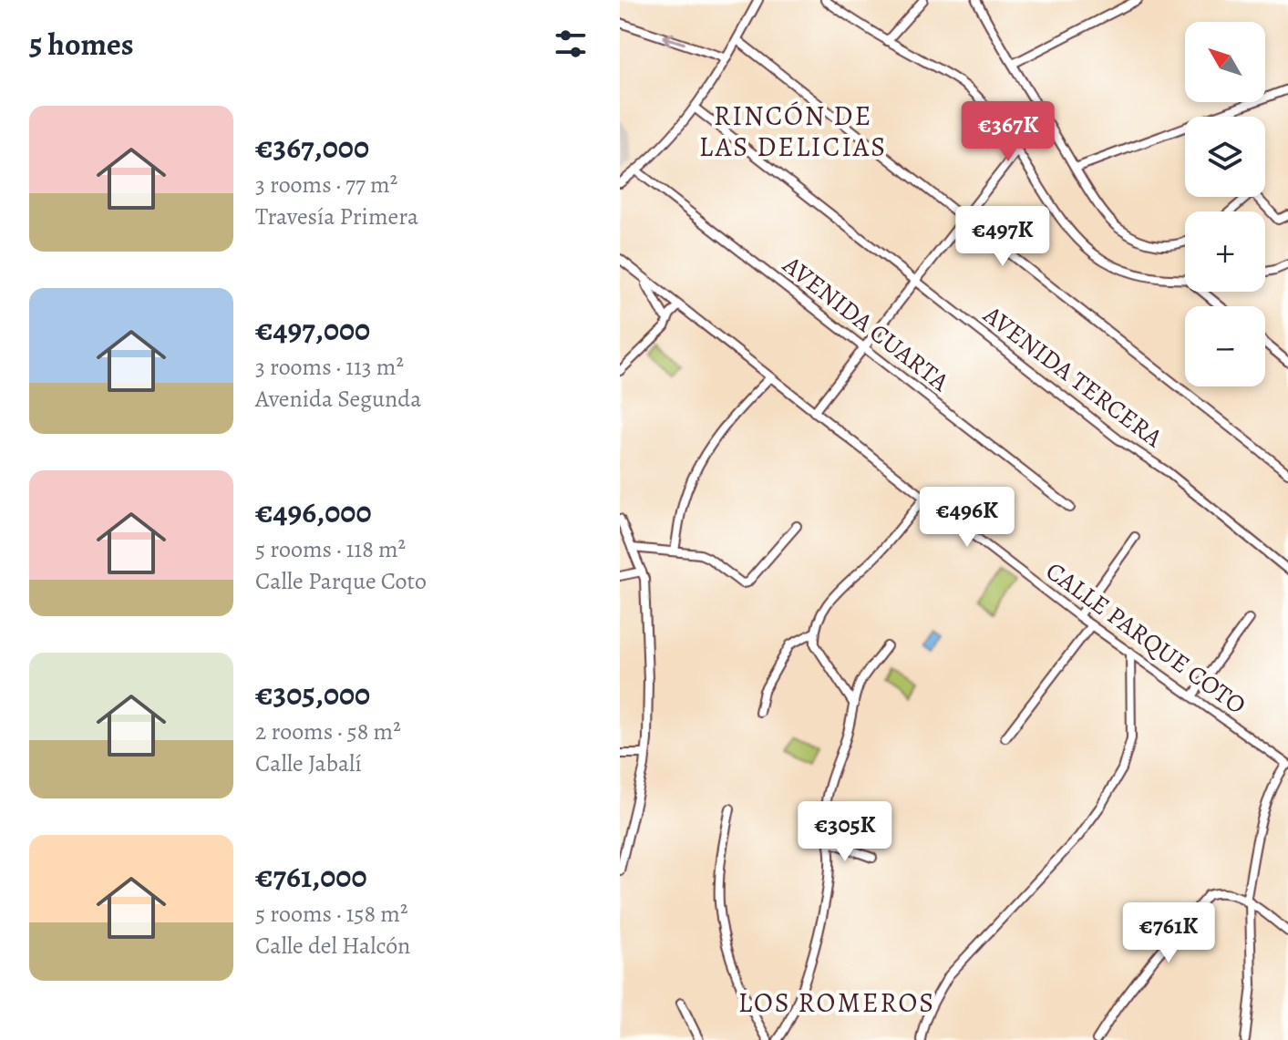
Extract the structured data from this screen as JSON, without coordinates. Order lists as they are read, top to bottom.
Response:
{
  "streets": {
    "street": ["AVENIDA CUARTA", "AVENIDA TERCERA", "CALLE PARQUE COTO"]
  },
  "districts": ["RINCÓN DE LAS DELICIAS", "LOS ROMEROS"],
  "north": "top left",
  "page": {
    "heading": "5 homes",
    "map_buttons": ["+", "−"],
    "list": [
      {
        "name": "€367,000",
        "note": "3 rooms · 77 m² · Travesía Primera"
      },
      {
        "name": "€497,000",
        "note": "3 rooms · 113 m² · Avenida Segunda"
      },
      {
        "name": "€496,000",
        "note": "5 rooms · 118 m² · Calle Parque Coto"
      },
      {
        "name": "€305,000",
        "note": "2 rooms · 58 m² · Calle Jabalí"
      },
      {
        "name": "€761,000",
        "note": "5 rooms · 158 m² · Calle del Halcón"
      }
    ],
    "price": [
      "€367K",
      "€497K",
      "€496K",
      "€305K",
      "€761K"
    ]
  }
}
